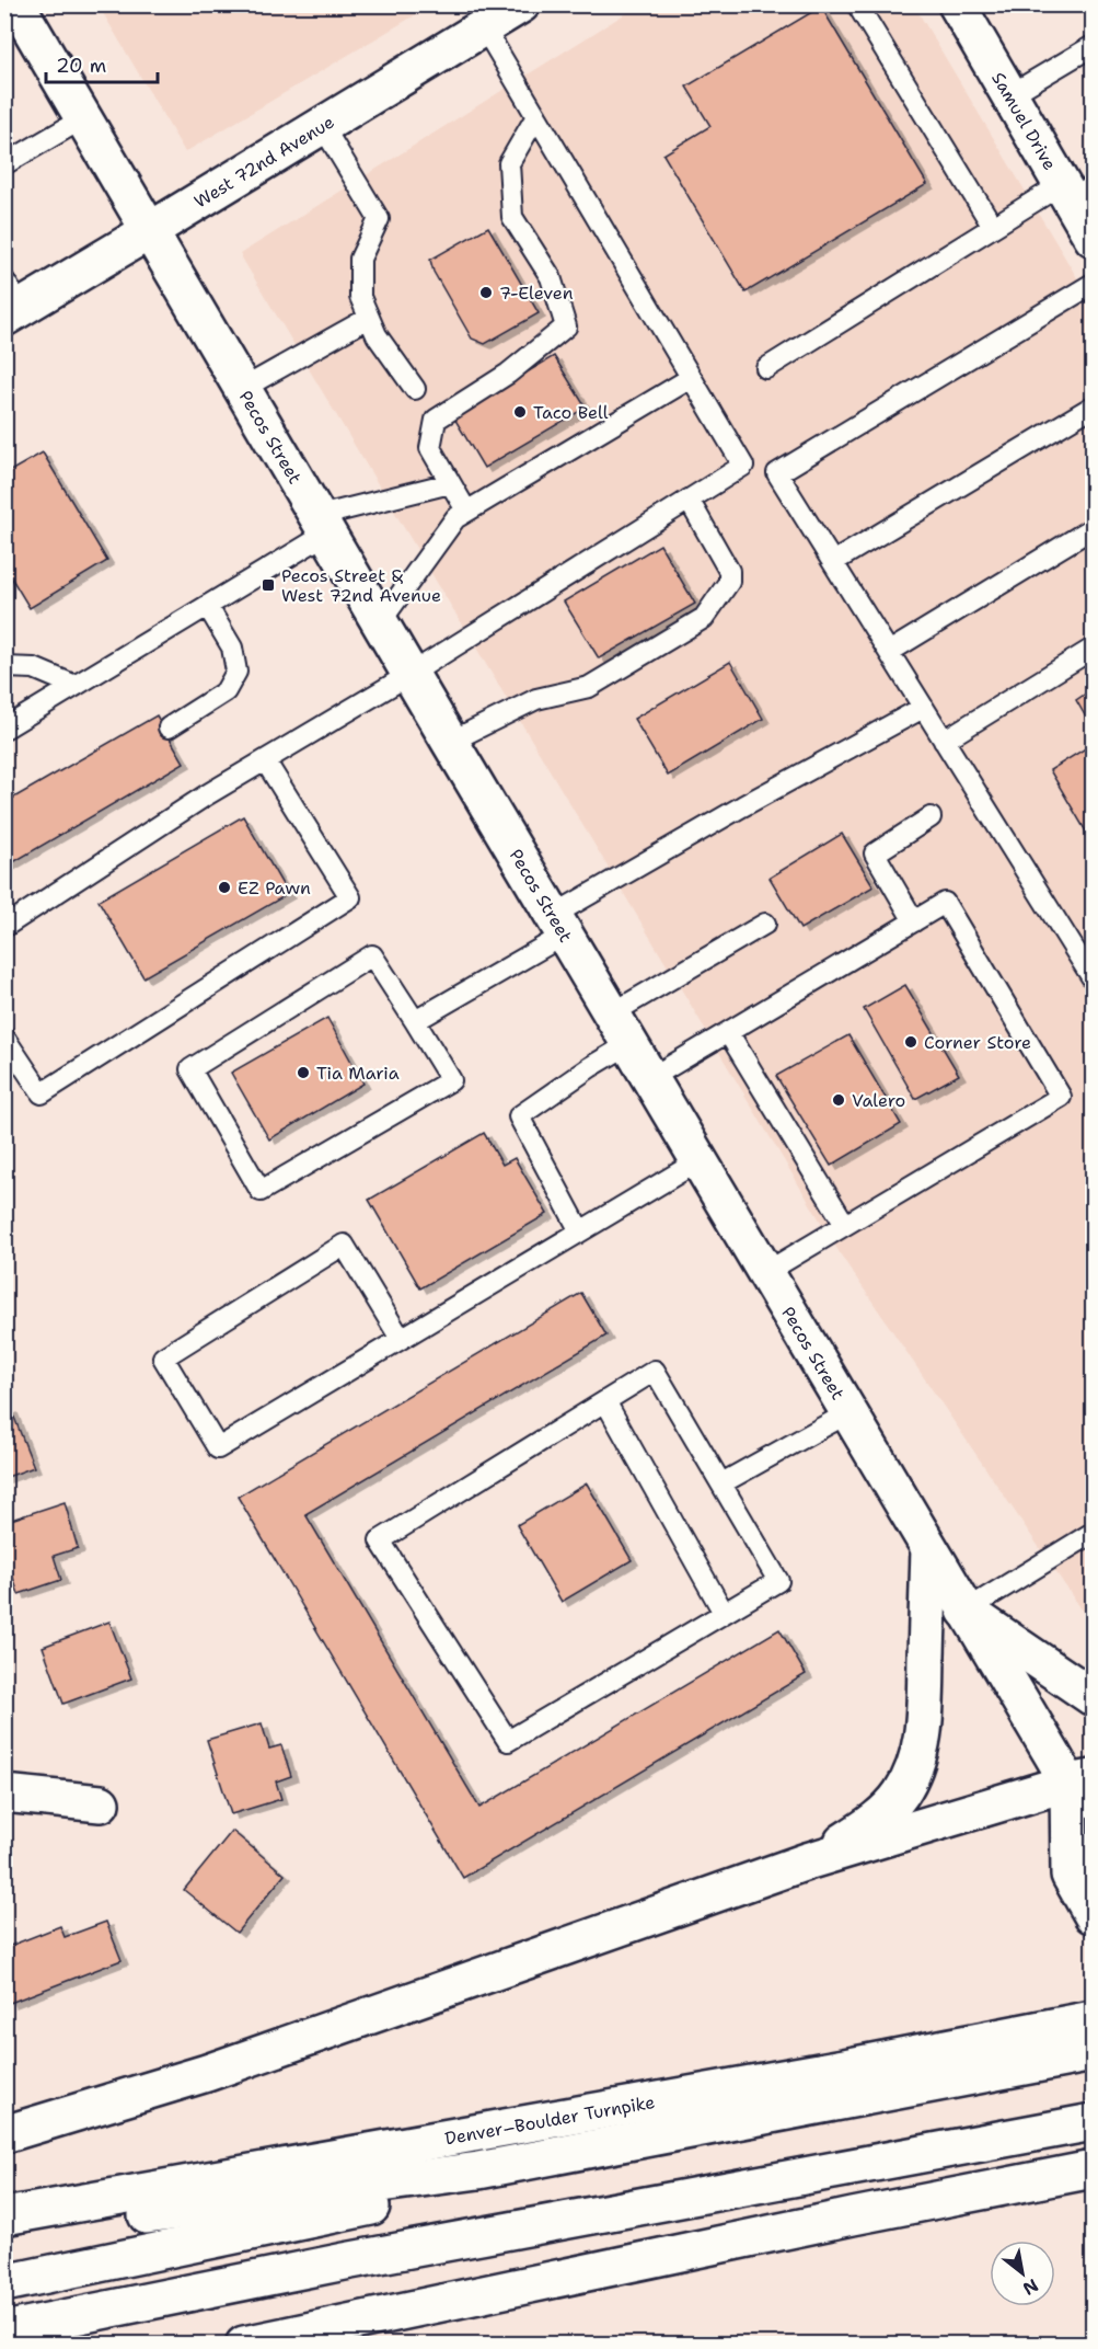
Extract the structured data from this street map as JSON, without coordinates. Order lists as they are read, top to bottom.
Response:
{
  "streets": {
    "main road": [
      "Samuel Drive",
      "West 72nd Avenue",
      "Pecos Street",
      "Denver–Boulder Turnpike"
    ]
  },
  "crossings": [
    ["West 72nd Avenue", "Pecos Street"]
  ],
  "places": {
    "other": [
      "7-Eleven",
      "Taco Bell",
      "EZ Pawn",
      "Corner Store",
      "Tia Maria",
      "Valero"
    ],
    "transit": ["Pecos Street & West 72nd Avenue"]
  },
  "scale_bar": "20 m",
  "north": "bottom right"
}
